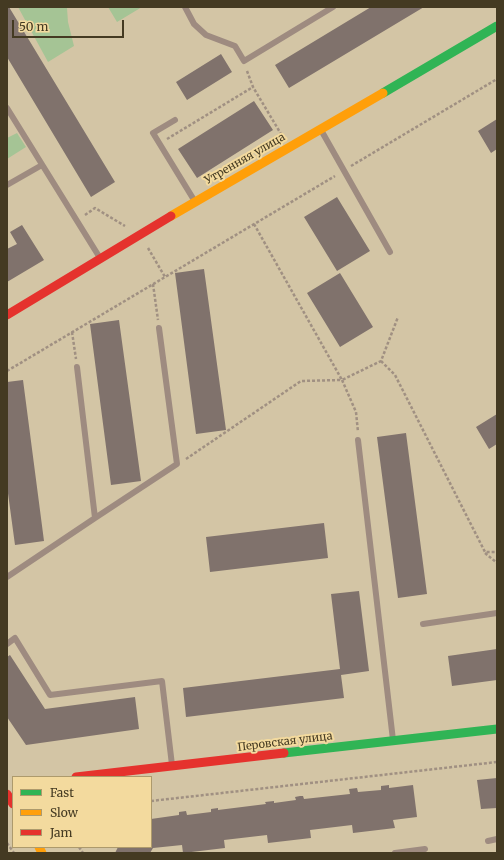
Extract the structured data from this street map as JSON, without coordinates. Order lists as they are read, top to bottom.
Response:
{
  "streets": {
    "street": ["Утренняя улица", "Перовская улица"]
  },
  "legend": ["Fast", "Slow", "Jam"],
  "scale_bar": "50 m"
}
